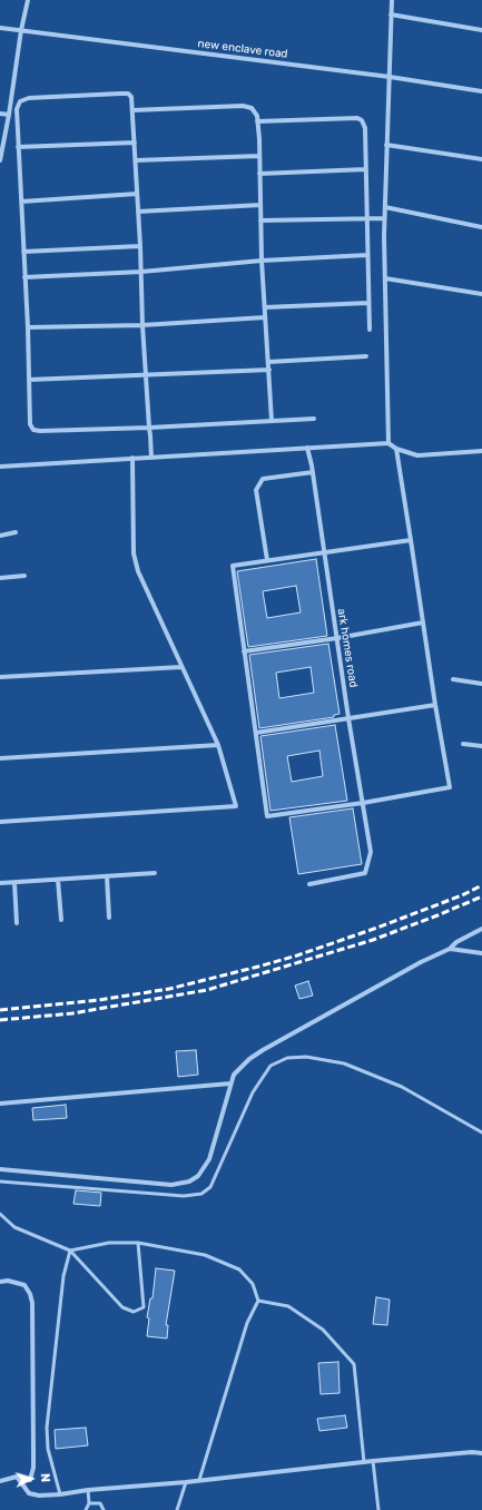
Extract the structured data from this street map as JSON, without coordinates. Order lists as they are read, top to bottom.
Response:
{
  "streets": {
    "street": ["new enclave road", "ark homes road"]
  },
  "north": "right"
}
